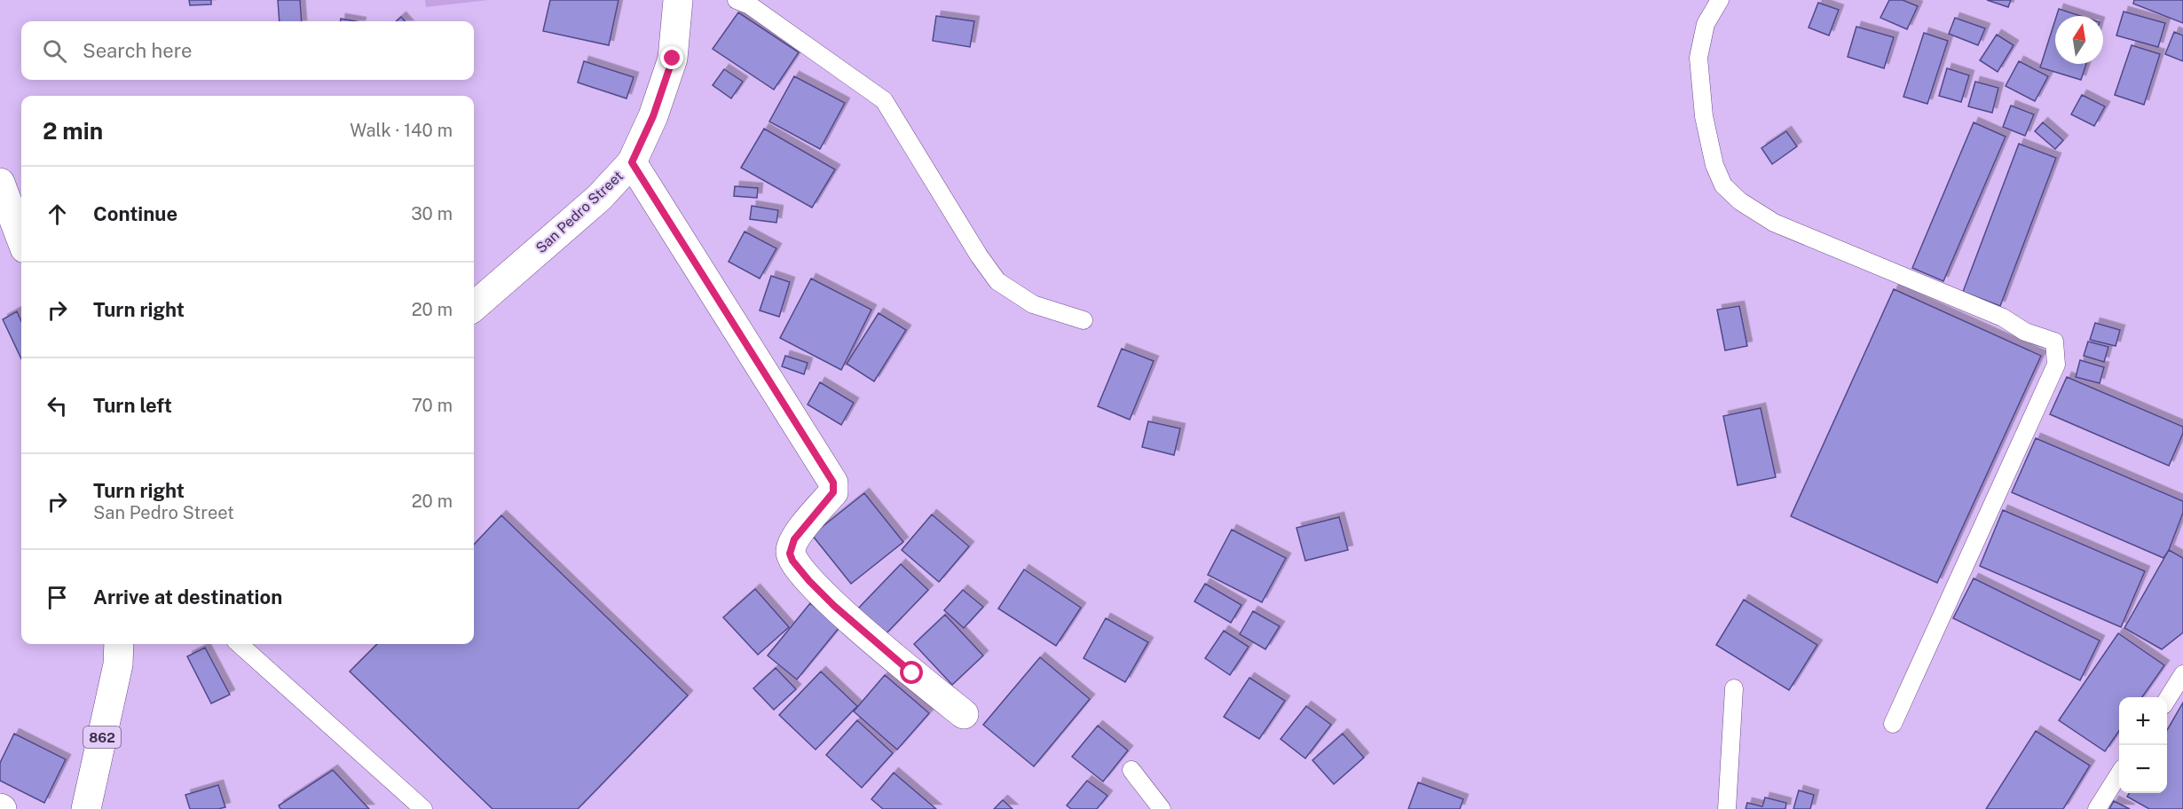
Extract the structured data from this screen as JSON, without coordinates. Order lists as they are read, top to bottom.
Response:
{
  "streets": {
    "street": ["San Pedro Street", "862"]
  },
  "north": "top",
  "page": {
    "search": "Search here",
    "heading": ["2 min", "Walk · 140 m"],
    "list": [
      ["Continue", "30 m"],
      ["Turn right", "20 m"],
      ["Turn left", "70 m"],
      ["Turn right", "San Pedro Street", "20 m"],
      "Arrive at destination"
    ],
    "map_buttons": ["+", "−"]
  }
}
